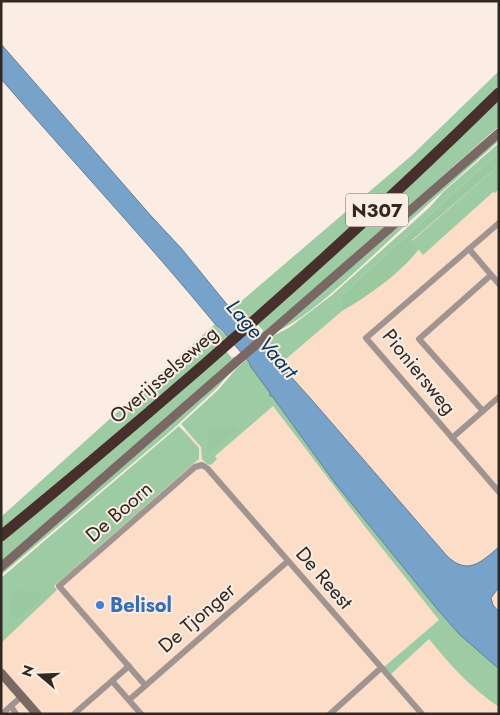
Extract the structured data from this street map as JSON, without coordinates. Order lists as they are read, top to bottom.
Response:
{
  "streets": {
    "highway": ["N307", "Overijsselseweg"],
    "street": [
      "Pioniersweg",
      "De Boorn",
      "De Reest",
      "De Tjonger"
    ]
  },
  "crossings": [
    ["De Boorn", "De Reest"],
    ["De Reest", "De Tjonger"]
  ],
  "water": ["Lage Vaart"],
  "places": ["Belisol"],
  "north": "left"
}
